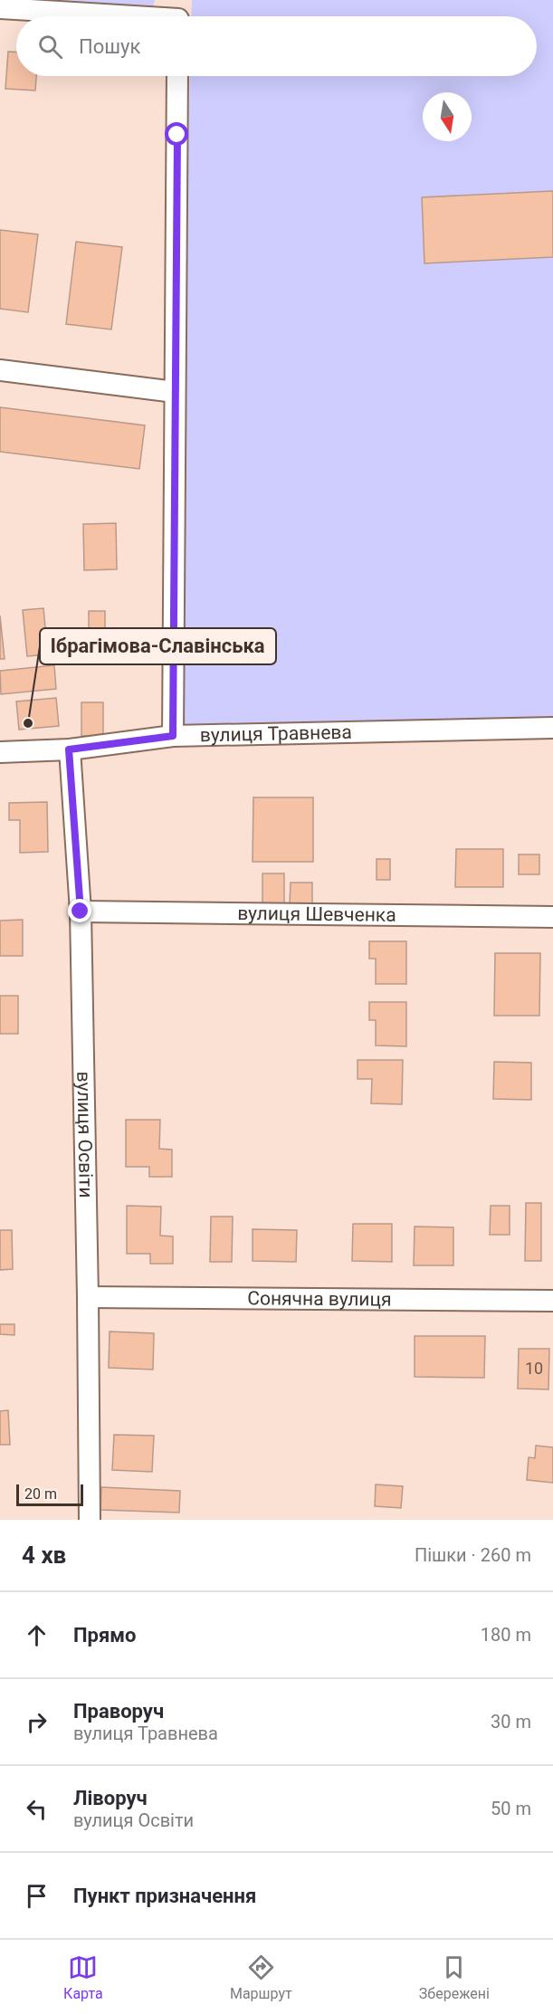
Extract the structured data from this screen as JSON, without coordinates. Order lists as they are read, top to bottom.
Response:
{
  "streets": {
    "street": [
      "вулиця Травнева",
      "вулиця Шевченка",
      "вулиця Освіти",
      "Сонячна вулиця"
    ]
  },
  "crossings": [
    ["вулиця Травнева", "вулиця Освіти"],
    ["вулиця Шевченка", "вулиця Освіти"],
    ["вулиця Освіти", "Сонячна вулиця"]
  ],
  "places": ["Ібрагімова-Славінська"],
  "house_numbers": ["10"],
  "scale_bar": "20 m",
  "north": "bottom",
  "page": {
    "search": "Пошук",
    "scale": "20 m",
    "heading": ["4 хв", "Пішки · 260 m"],
    "list": [
      ["Прямо", "180 m"],
      ["Праворуч", "вулиця Травнева", "30 m"],
      ["Ліворуч", "вулиця Освіти", "50 m"],
      "Пункт призначення"
    ],
    "nav": ["Карта", "Маршрут", "Збережені"]
  }
}
